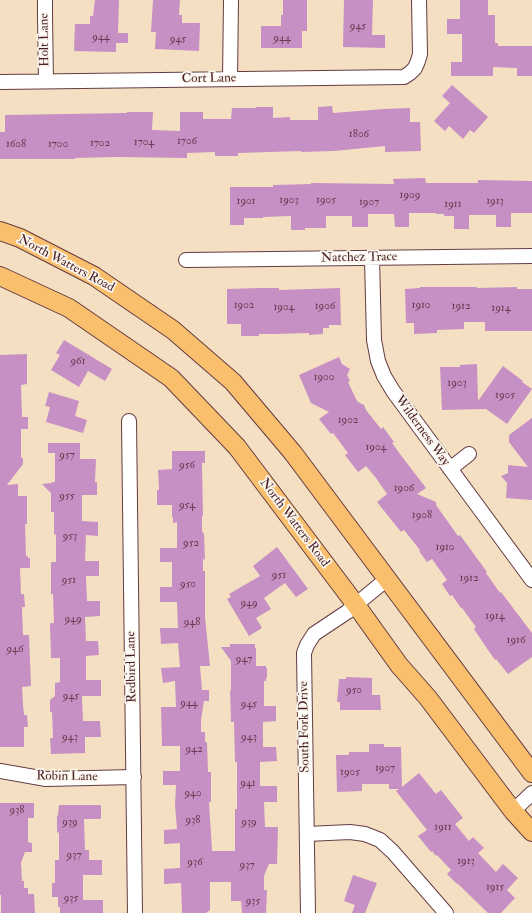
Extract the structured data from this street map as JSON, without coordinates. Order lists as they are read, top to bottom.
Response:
{
  "streets": {
    "main road": ["North Watters Road"],
    "street": [
      "Holt Lane",
      "Cort Lane",
      "Natchez Trace",
      "Wilderness Way",
      "Redbird Lane",
      "South Fork Drive",
      "Robin Lane"
    ]
  },
  "crossings": [
    ["Holt Lane", "Cort Lane"],
    ["Natchez Trace", "Wilderness Way"],
    ["North Watters Road", "South Fork Drive"],
    ["Redbird Lane", "Robin Lane"]
  ],
  "house_numbers": [
    "945",
    "944",
    "944",
    "945",
    "1806",
    "1706",
    "1704",
    "1702",
    "1608",
    "1700",
    "1909",
    "1903",
    "1905",
    "1901",
    "1913",
    "1907",
    "1911",
    "1902",
    "1910",
    "1906",
    "1912",
    "1904",
    "1914",
    "961",
    "1900",
    "1903",
    "1905",
    "1902",
    "1904",
    "957",
    "956",
    "1906",
    "955",
    "954",
    "1908",
    "953",
    "952",
    "1910",
    "951",
    "1912",
    "951",
    "950",
    "949",
    "1914",
    "949",
    "948",
    "1916",
    "946",
    "947",
    "950",
    "945",
    "944",
    "945",
    "943",
    "943",
    "942",
    "1907",
    "1905",
    "941",
    "940",
    "938",
    "938",
    "939",
    "939",
    "1911",
    "937",
    "1913",
    "936",
    "937",
    "1915",
    "935",
    "935"
  ]
}
